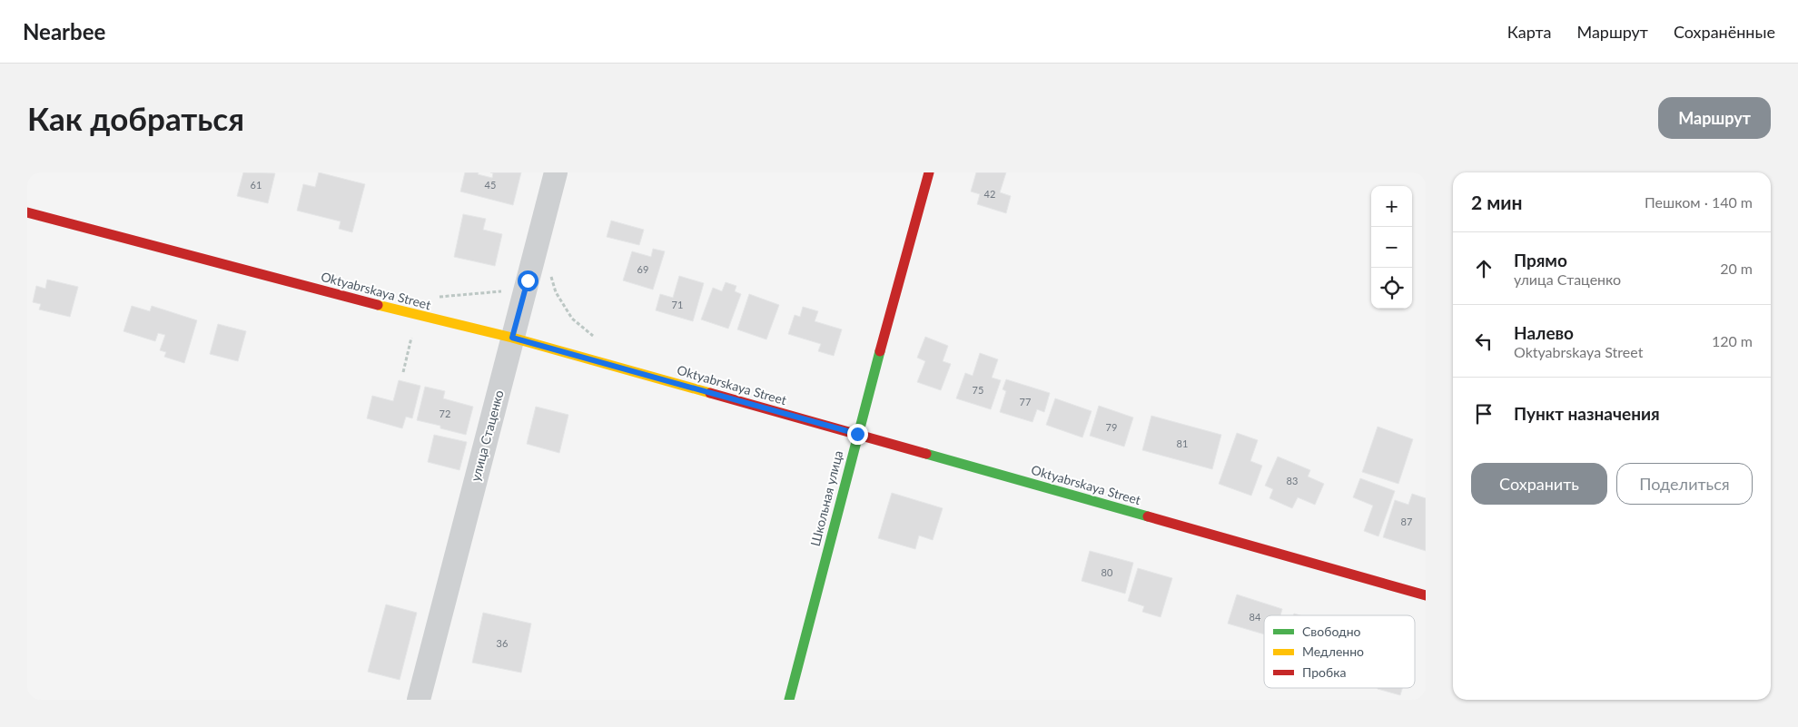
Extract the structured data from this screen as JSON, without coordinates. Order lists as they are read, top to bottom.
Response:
{
  "streets": {
    "street": ["Oktyabrskaya Street", "улица Стаценко", "Школьная улица"]
  },
  "crossings": [
    ["Oktyabrskaya Street", "улица Стаценко"],
    ["Oktyabrskaya Street", "Школьная улица"]
  ],
  "house_numbers": [
    "61",
    "45",
    "42",
    "69",
    "71",
    "75",
    "77",
    "72",
    "79",
    "81",
    "83",
    "87",
    "80",
    "84",
    "36"
  ],
  "legend": ["Свободно", "Медленно", "Пробка"],
  "page": {
    "header": "Nearbee",
    "nav": ["Карта", "Маршрут", "Сохранённые"],
    "buttons": [
      "Маршрут",
      ["Сохранить", "Поделиться"]
    ],
    "title": "Как добраться",
    "heading": ["2 мин", "Пешком · 140 m"],
    "map_buttons": ["+", "−"],
    "list": [
      ["Прямо", "улица Стаценко", "20 m"],
      ["Налево", "Oktyabrskaya Street", "120 m"],
      "Пункт назначения"
    ]
  }
}
